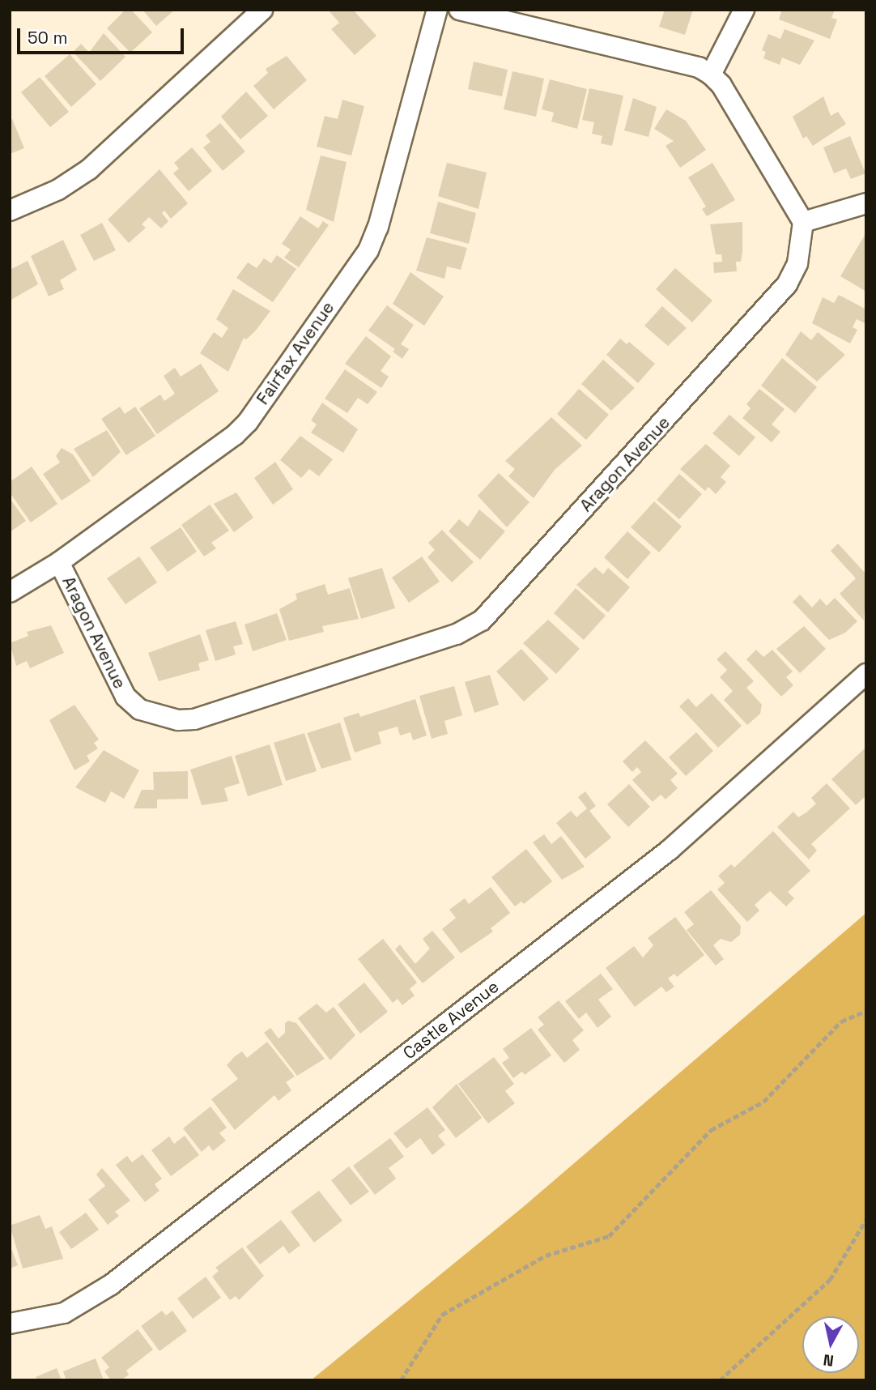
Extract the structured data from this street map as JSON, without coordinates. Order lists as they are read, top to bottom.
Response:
{
  "streets": {
    "street": ["Fairfax Avenue", "Aragon Avenue", "Castle Avenue"]
  },
  "crossings": [
    ["Fairfax Avenue", "Aragon Avenue"]
  ],
  "scale_bar": "50 m",
  "north": "bottom"
}
